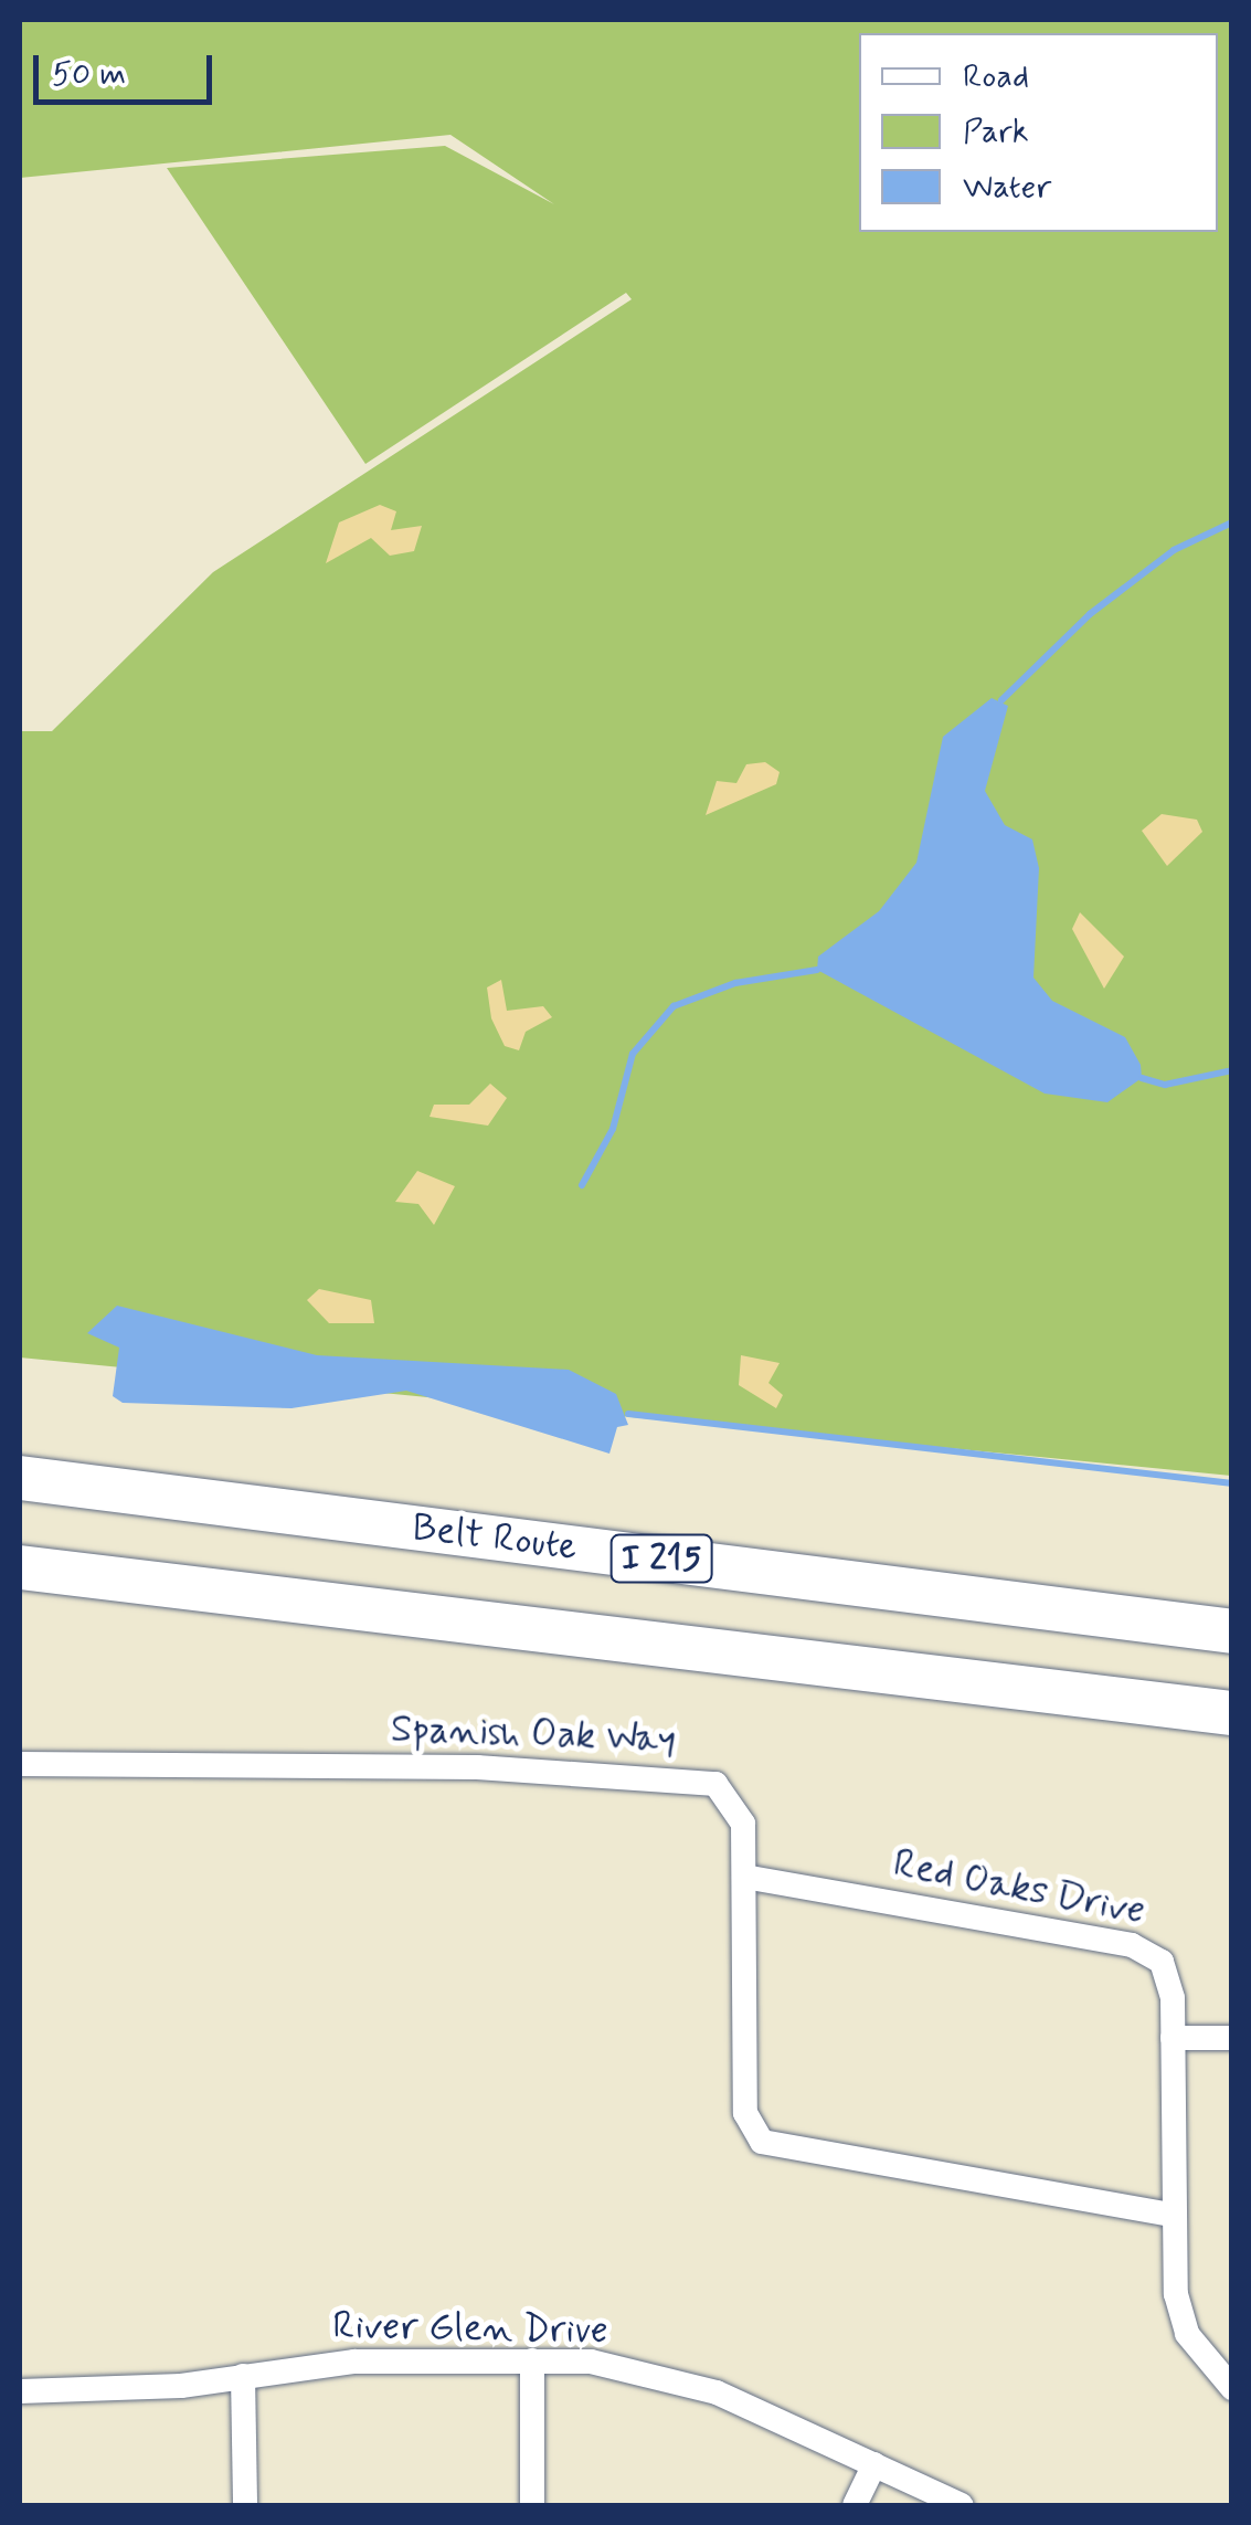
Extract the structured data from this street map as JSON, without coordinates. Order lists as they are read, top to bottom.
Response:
{
  "streets": {
    "highway": ["Belt Route", "I 215"],
    "street": ["Spanish Oak Way", "Red Oaks Drive", "River Glen Drive"]
  },
  "crossings": [
    ["Spanish Oak Way", "Red Oaks Drive"]
  ],
  "legend": ["Road", "Park", "Water"],
  "scale_bar": "50 m"
}
